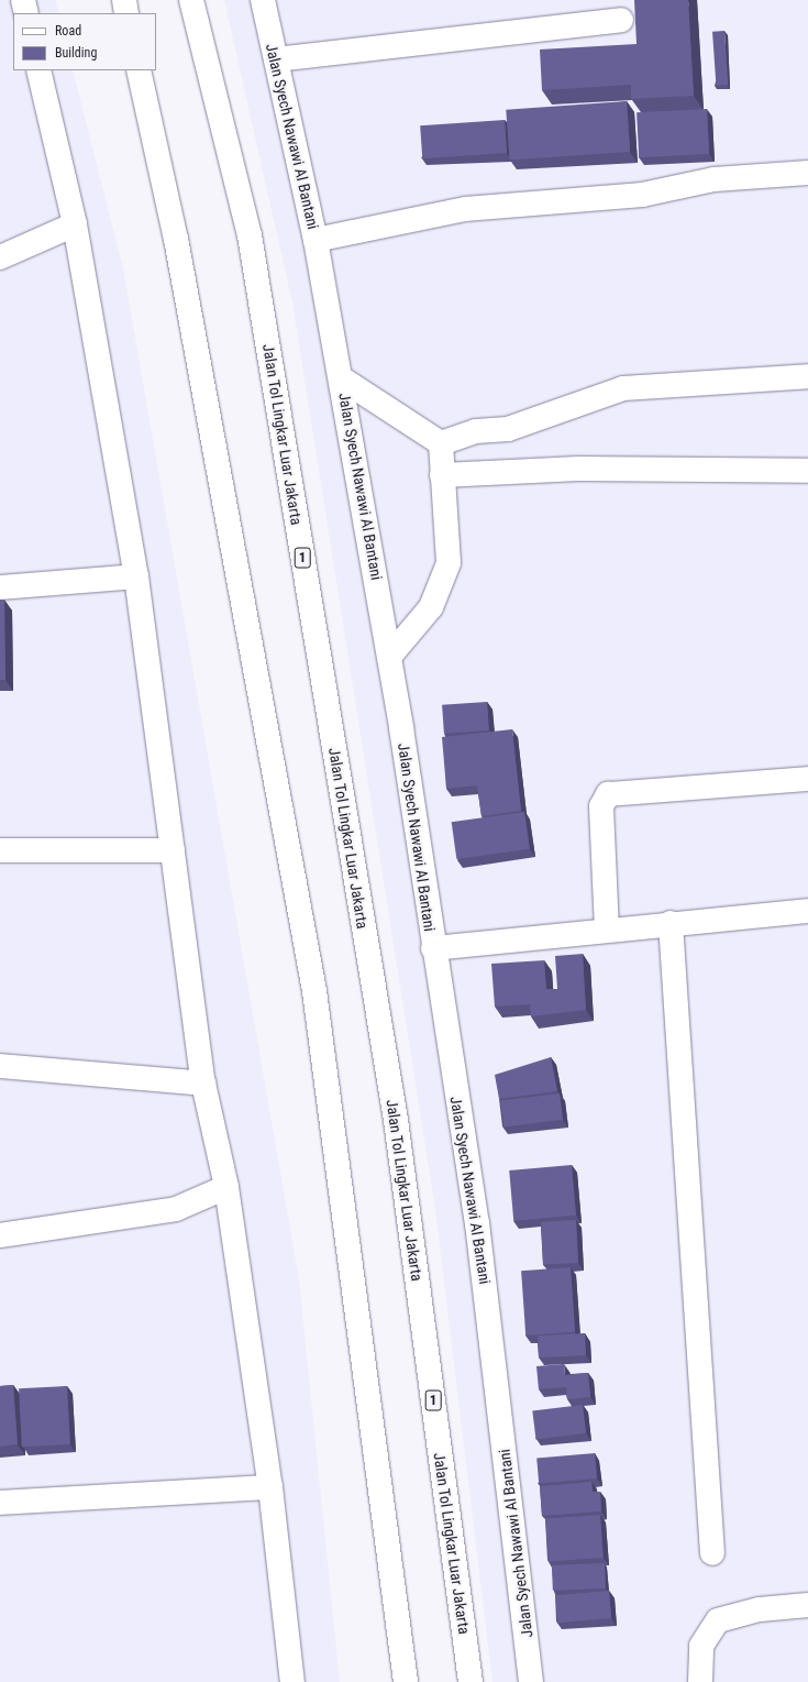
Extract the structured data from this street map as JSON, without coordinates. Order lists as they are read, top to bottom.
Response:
{
  "streets": {
    "main road": ["Jalan Syech Nawawi Al Bantani", "Jalan Tol Lingkar Luar Jakarta", "1"]
  },
  "legend": ["Road", "Building"]
}
